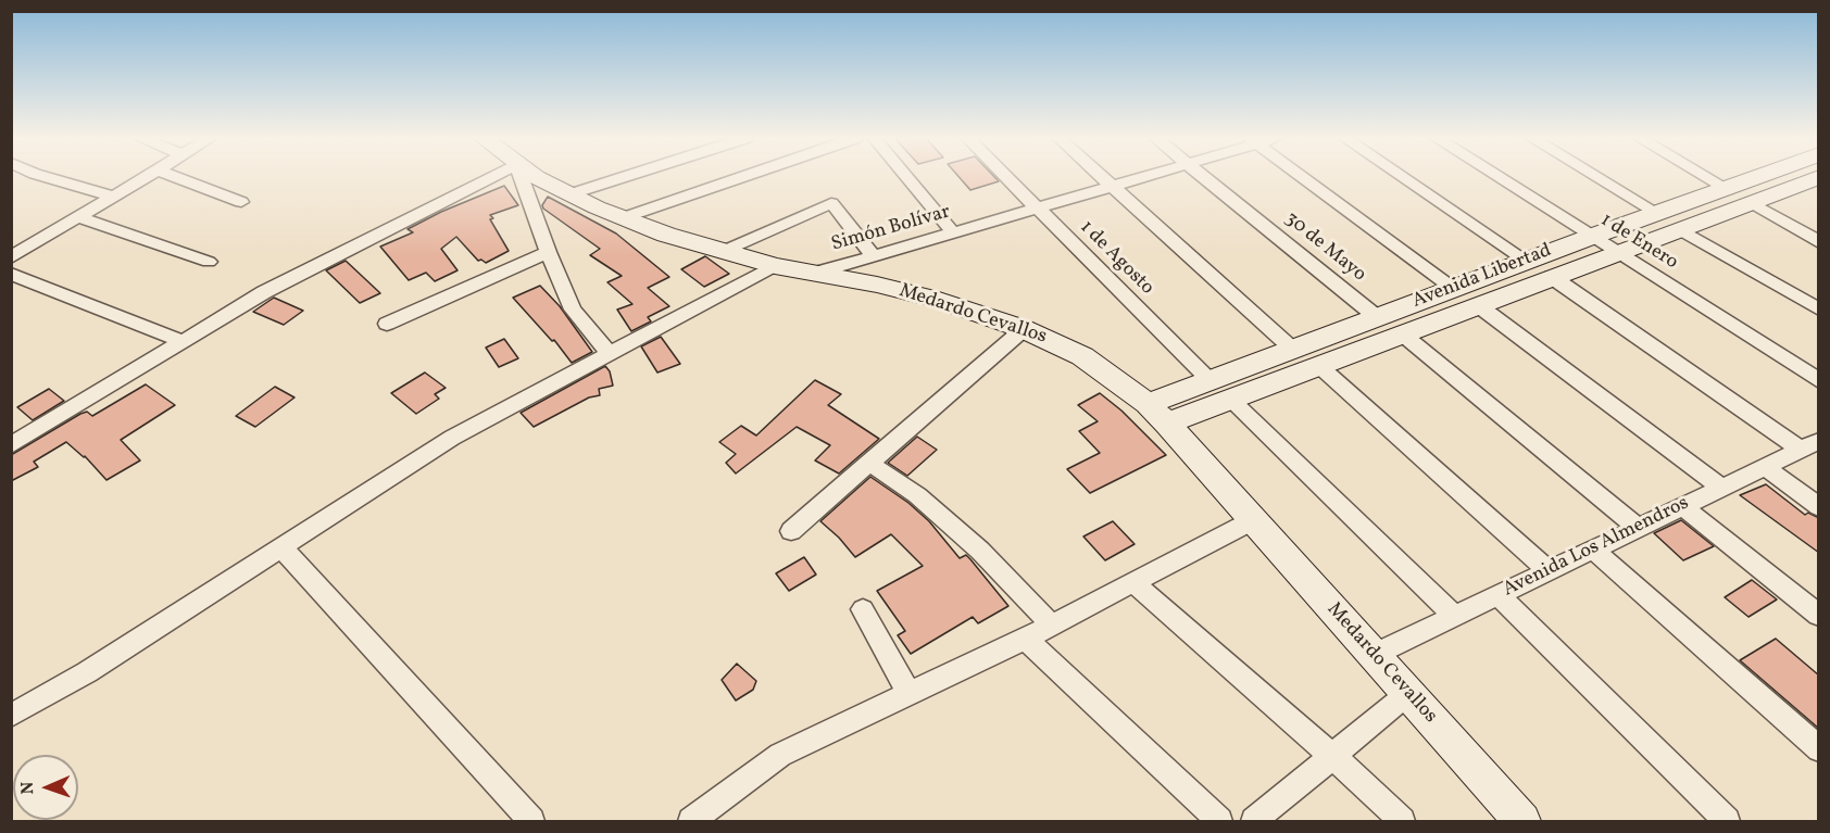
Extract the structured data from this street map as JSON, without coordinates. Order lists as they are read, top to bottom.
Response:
{
  "streets": {
    "street": [
      "Simón Bolívar",
      "1 de Enero",
      "30 de Mayo",
      "1 de Agosto",
      "Avenida Libertad",
      "Medardo Cevallos",
      "Avenida Los Almendros"
    ]
  },
  "crossings": [
    ["Simón Bolívar", "1 de Agosto"],
    ["Simón Bolívar", "Medardo Cevallos"],
    ["1 de Enero", "Avenida Libertad"],
    ["30 de Mayo", "Avenida Libertad"],
    ["1 de Agosto", "Avenida Libertad"],
    ["Avenida Libertad", "Medardo Cevallos"],
    ["Medardo Cevallos", "Avenida Los Almendros"]
  ],
  "north": "left"
}
